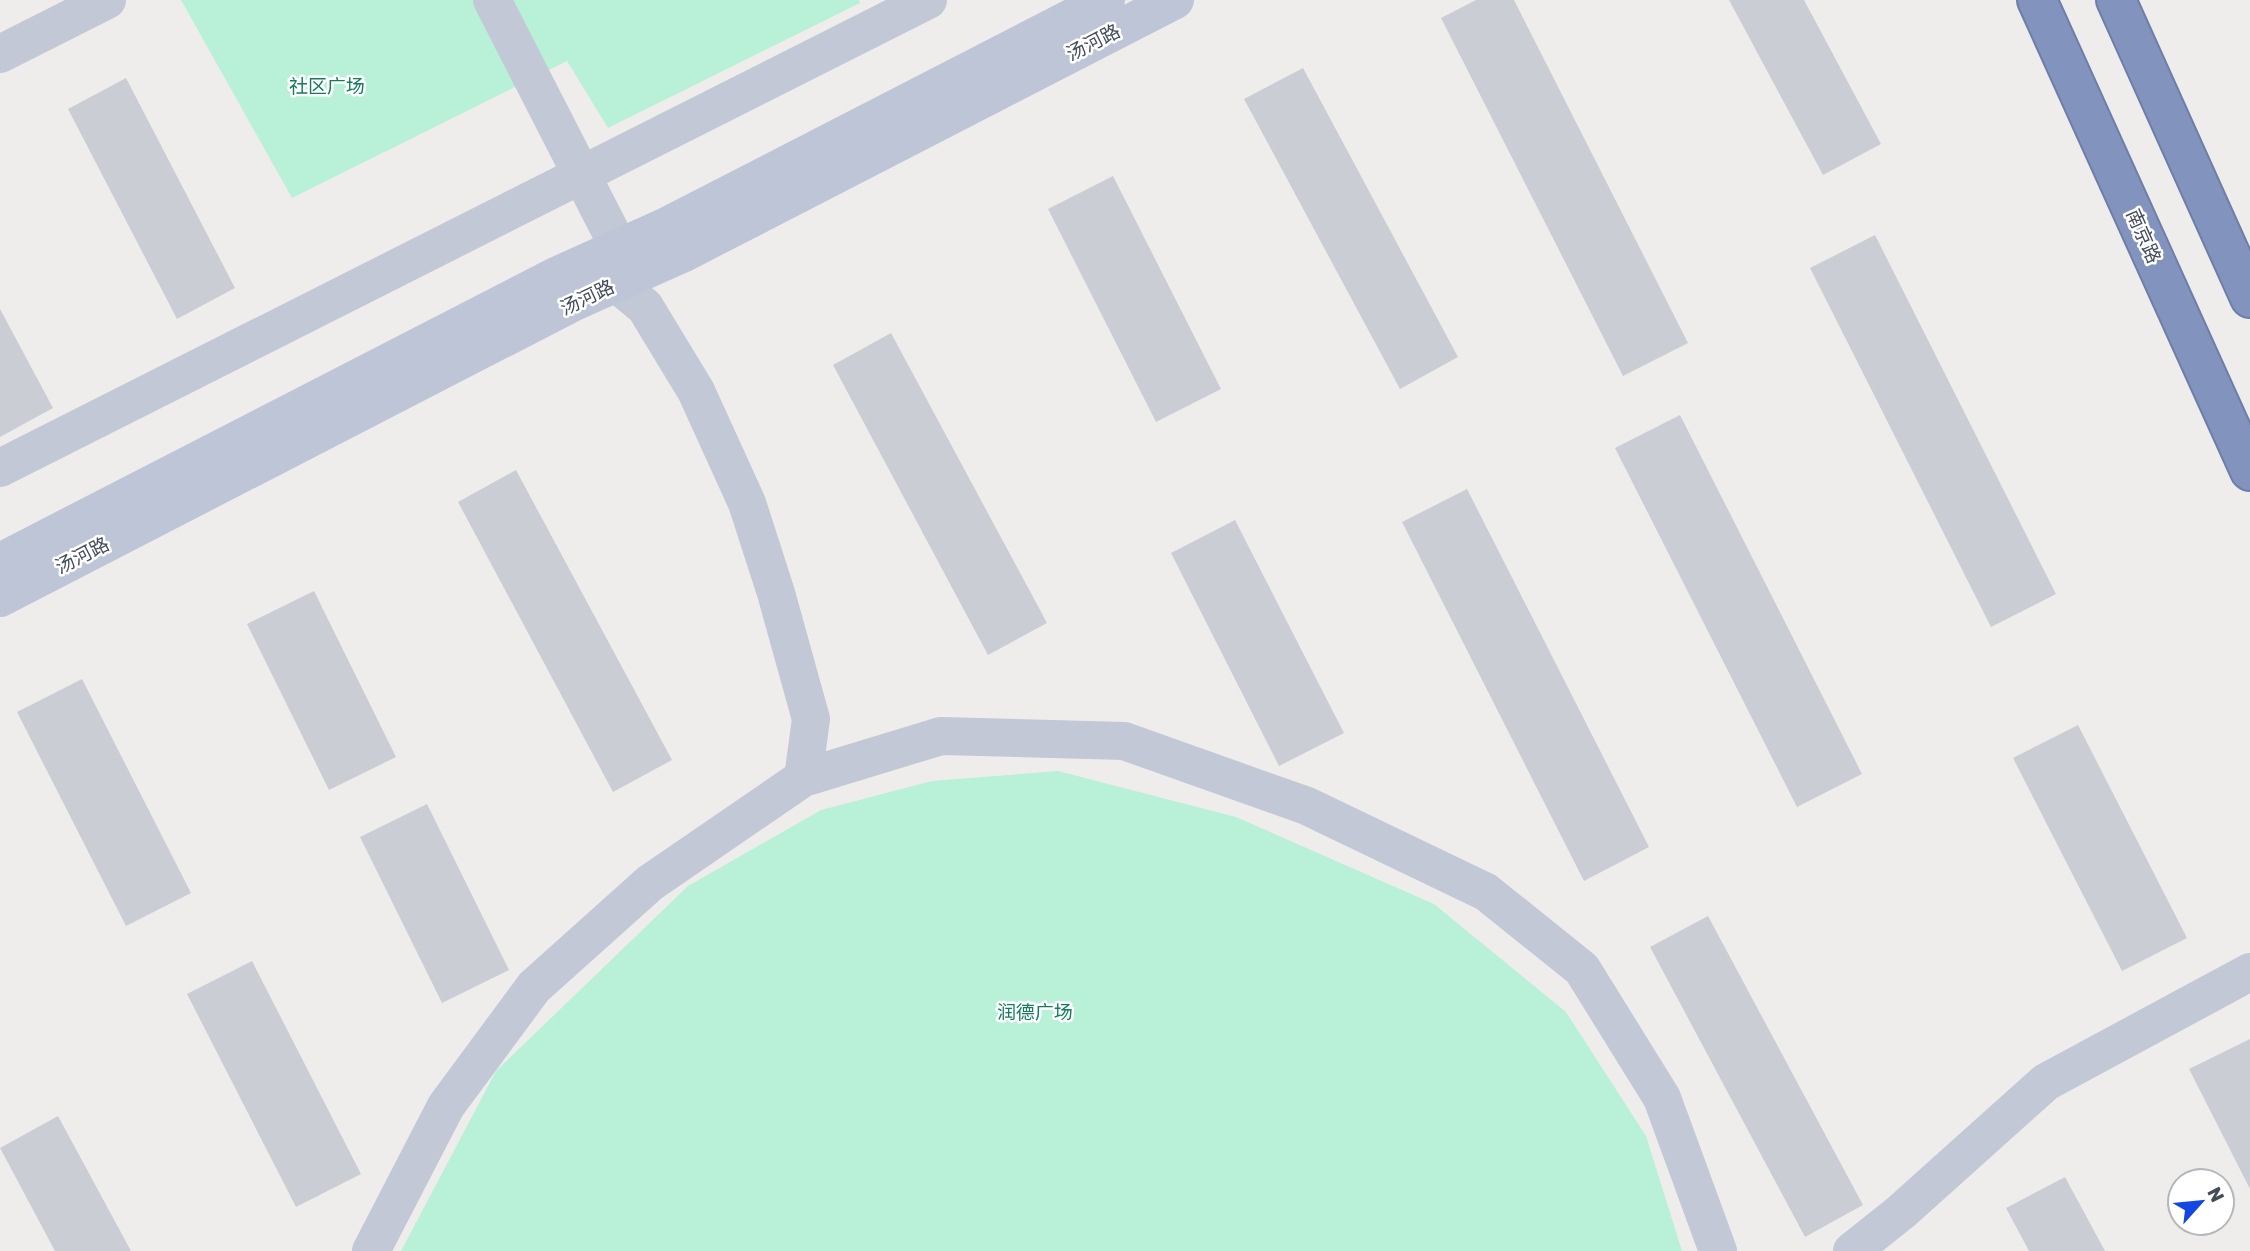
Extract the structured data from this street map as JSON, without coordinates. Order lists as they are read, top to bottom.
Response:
{
  "streets": {
    "highway": ["南京路"],
    "street": ["汤河路"]
  },
  "parks": ["社区广场", "润德广场"],
  "north": "top right"
}
